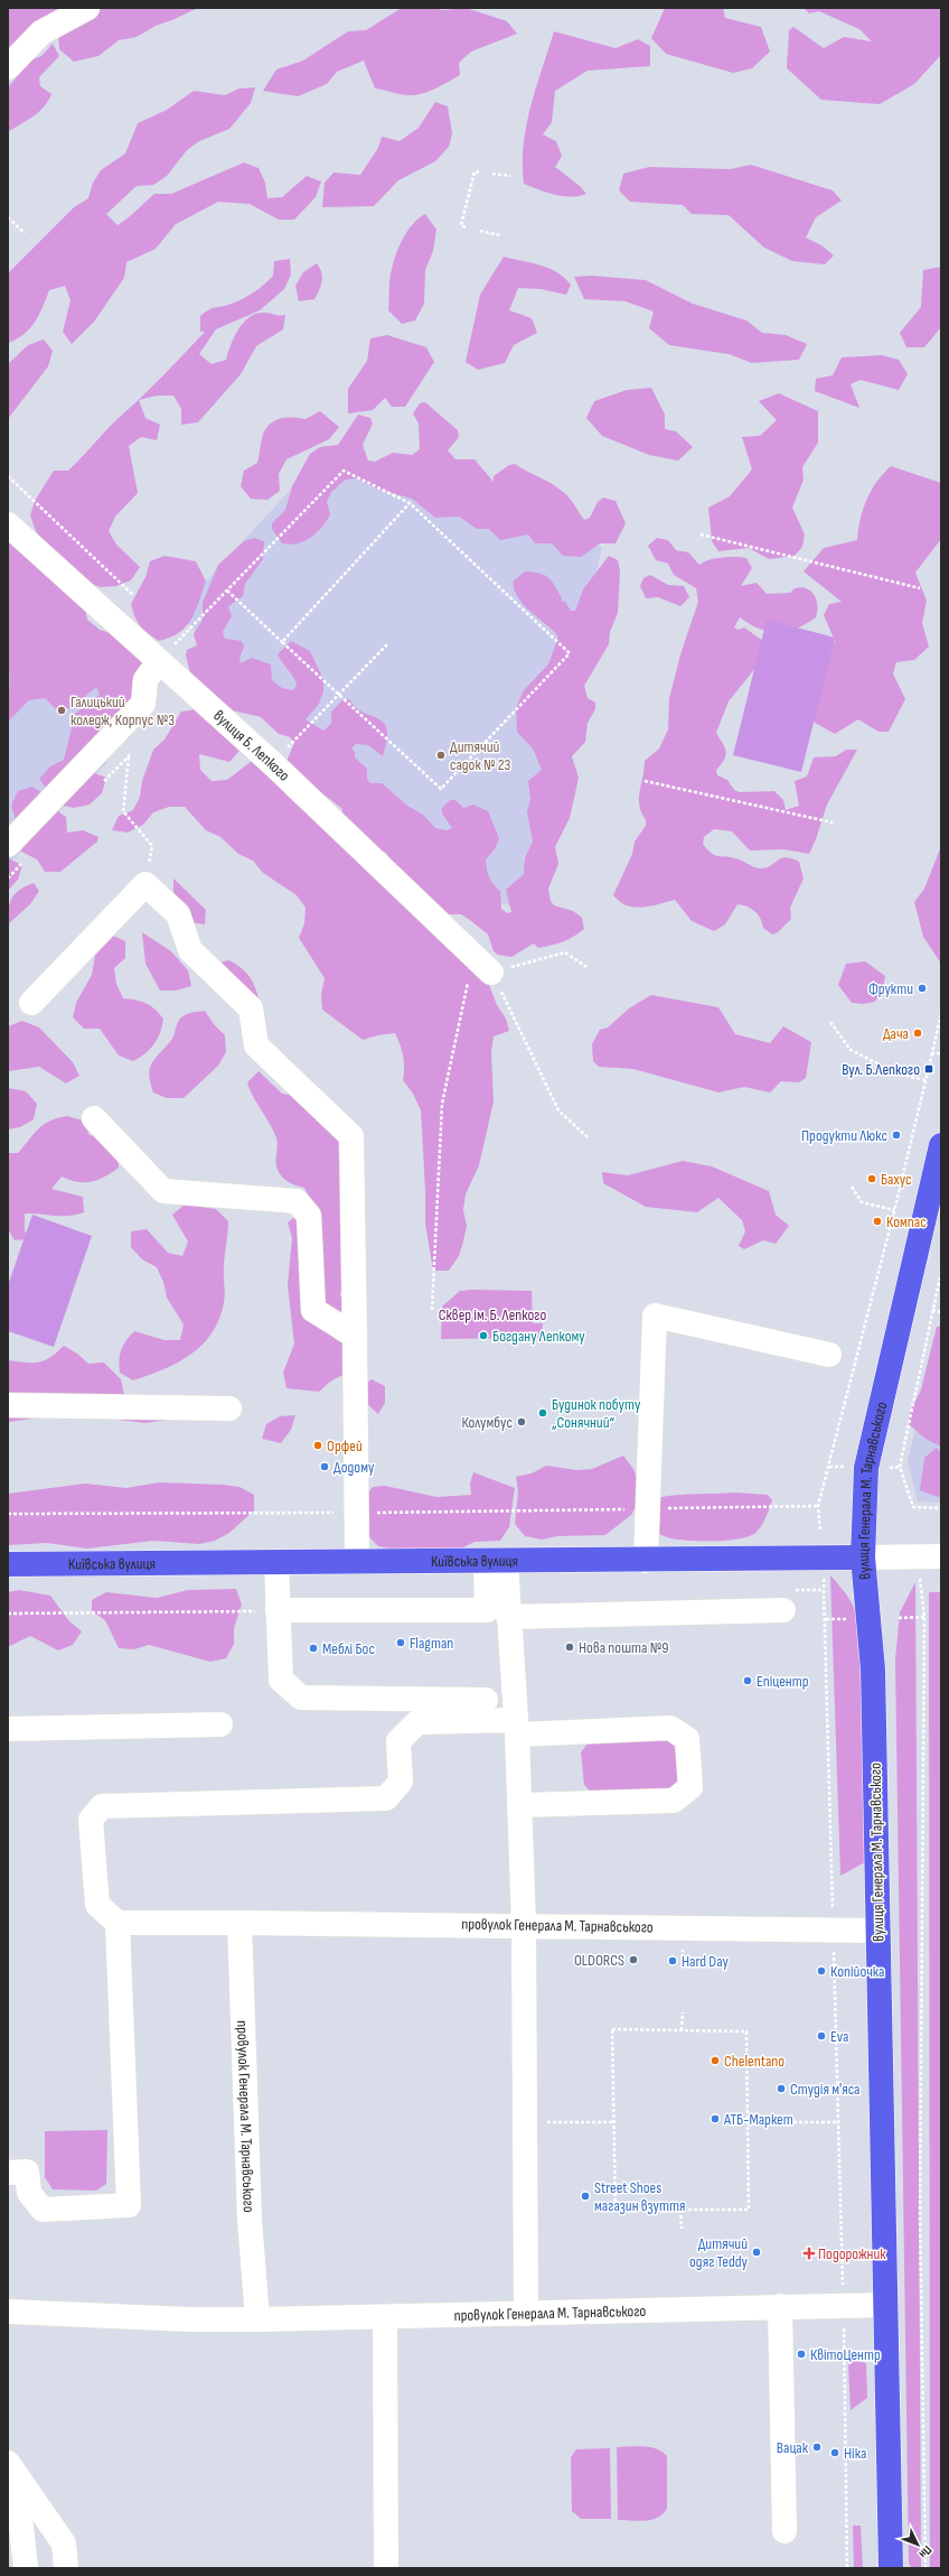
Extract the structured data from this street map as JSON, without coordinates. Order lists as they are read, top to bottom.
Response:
{
  "streets": {
    "main road": ["вулиця Генерала М. Тарнавського", "Київська вулиця"],
    "street": ["вулиця Б. Лепкого", "провулок Генерала М. Тарнавського"]
  },
  "crossings": [
    ["вулиця Генерала М. Тарнавського", "Київська вулиця"],
    ["вулиця Генерала М. Тарнавського", "провулок Генерала М. Тарнавського"]
  ],
  "parks": ["Сквер ім. Б. Лепкого"],
  "places": {
    "other": [
      "Галицький коледж, Корпус №3",
      "Дитячий садок № 23",
      "Фрукти",
      "Дача",
      "Продукти Люкс",
      "Бахус",
      "Компас",
      "Богдану Лепкому",
      "Будинок побуту „Сонячний“",
      "Колумбус",
      "Орфей",
      "Додому",
      "Flagman",
      "Нова пошта №9",
      "Меблі Бос",
      "Епіцентр",
      "OLDORCS",
      "Hard Day",
      "Копійочка",
      "Eva",
      "Chelentano",
      "Студія м'яса",
      "АТБ-Маркет",
      "Street Shoes магазин взуття",
      "Дитячий одяг Teddy",
      "КвітоЦентр",
      "Вацак",
      "Ніка"
    ],
    "transit": ["Вул. Б.Лепкого"],
    "health": ["Подорожник"]
  },
  "north": "bottom right"
}
